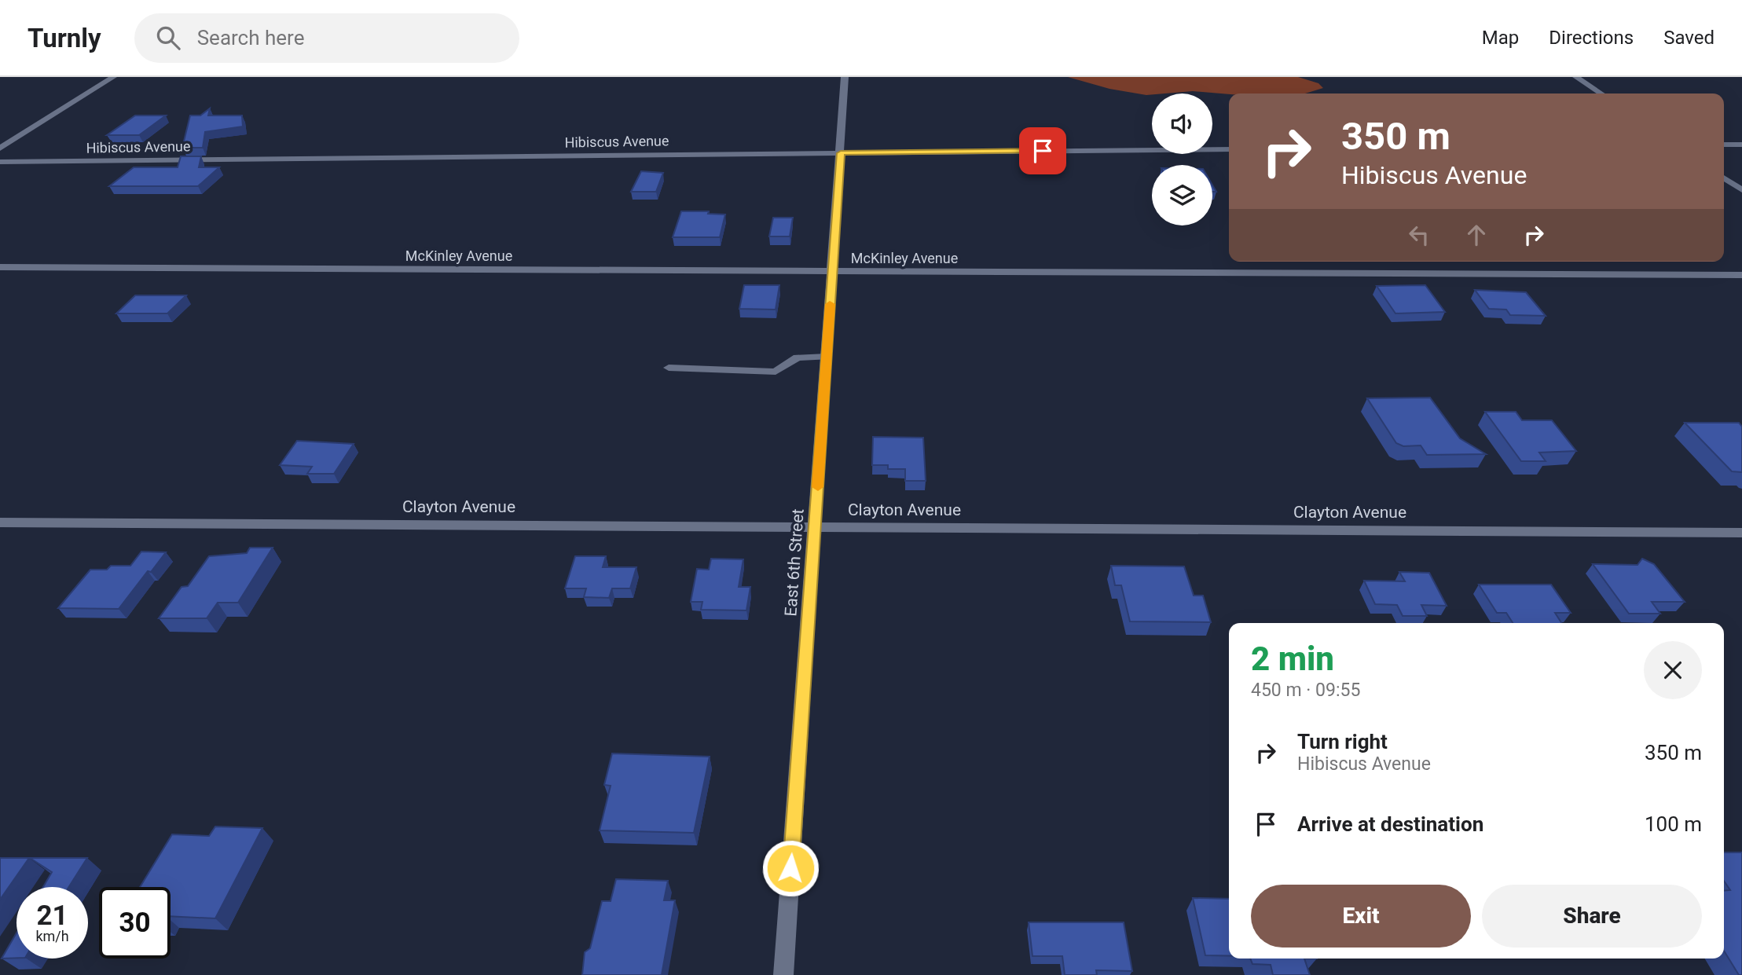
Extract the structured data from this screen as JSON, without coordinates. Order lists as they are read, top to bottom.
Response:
{
  "streets": {
    "street": [
      "Hibiscus Avenue",
      "McKinley Avenue",
      "Clayton Avenue",
      "East 6th Street"
    ]
  },
  "crossings": [
    ["Hibiscus Avenue", "East 6th Street"],
    ["McKinley Avenue", "East 6th Street"],
    ["Clayton Avenue", "East 6th Street"]
  ],
  "page": {
    "header": "Turnly",
    "search": "Search here",
    "nav": ["Map", "Directions", "Saved"],
    "turn": ["350 m", "Hibiscus Avenue"],
    "heading": ["2 min", "450 m · 09:55"],
    "list": [
      {
        "name": "Turn right",
        "note": "Hibiscus Avenue",
        "value": "350 m"
      },
      {
        "name": "Arrive at destination",
        "value": "100 m"
      }
    ],
    "buttons": ["Exit", "Share"],
    "speed": "21 km/h",
    "limit": "30"
  }
}
